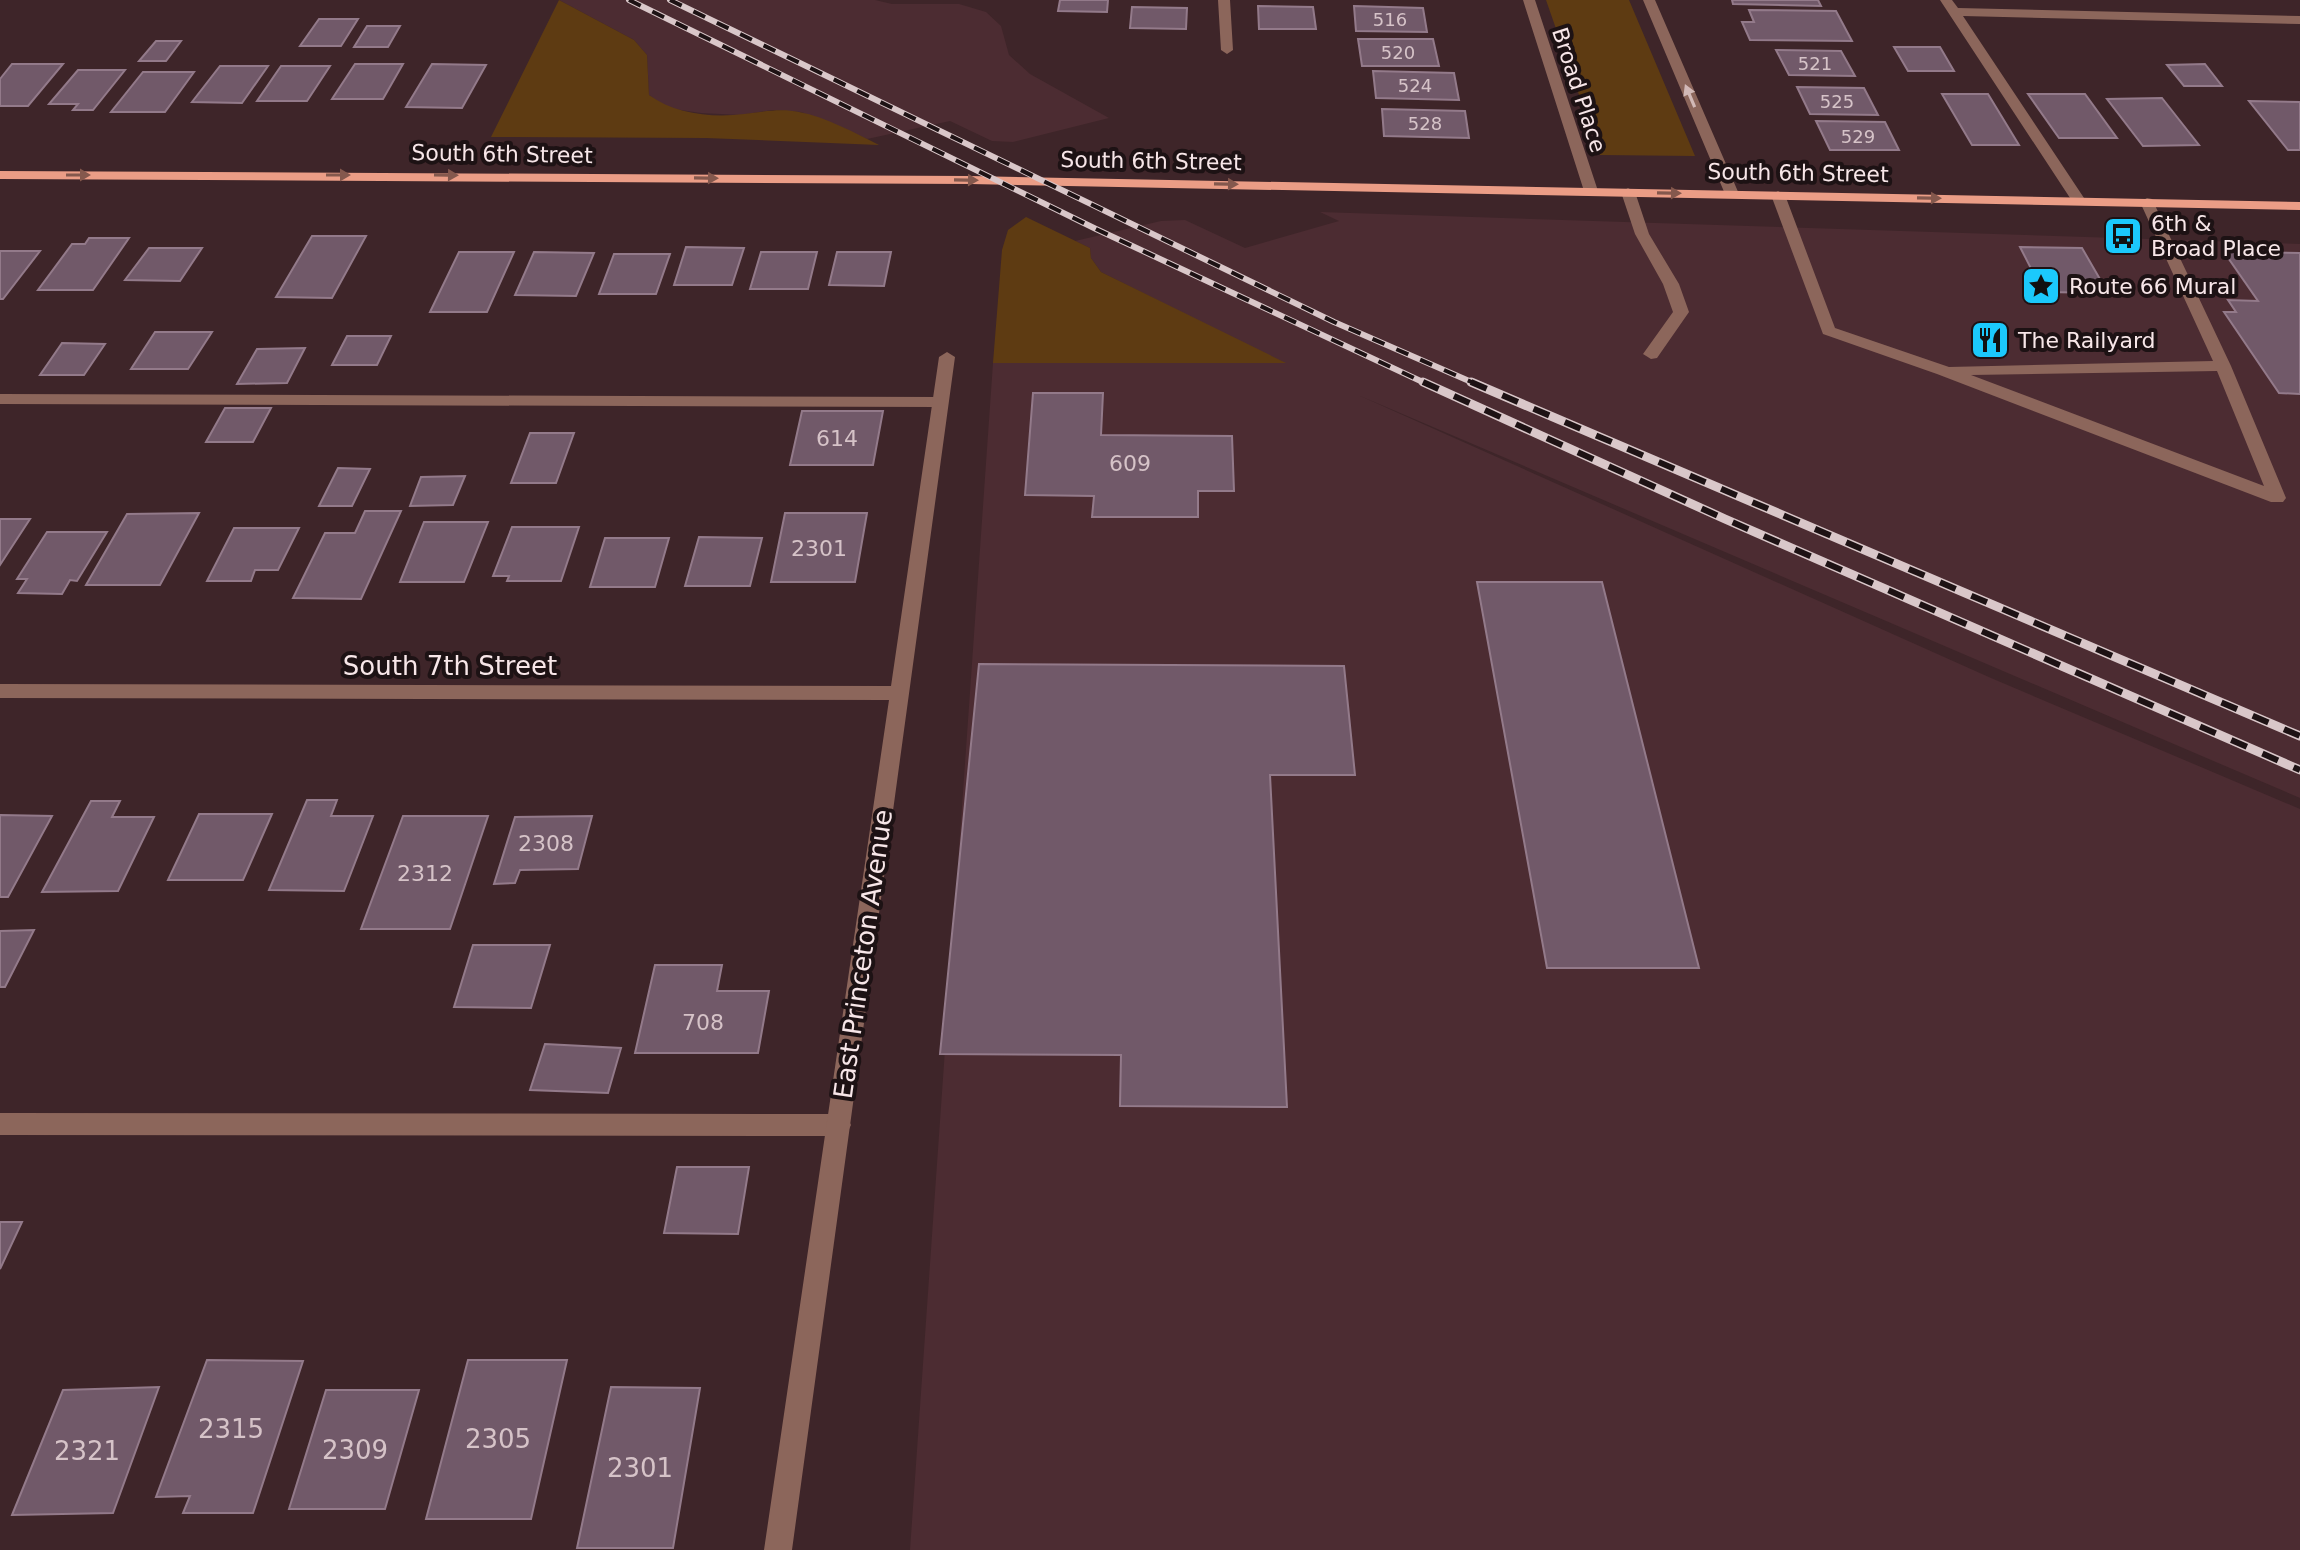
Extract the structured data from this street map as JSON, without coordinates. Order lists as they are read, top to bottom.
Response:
{
  "streets": {
    "main road": ["South 6th Street"],
    "street": ["Broad Place", "South 7th Street", "East Princeton Avenue"]
  },
  "crossings": [
    ["Broad Place", "South 6th Street"],
    ["South 7th Street", "East Princeton Avenue"]
  ],
  "one_way": ["South 6th Street"],
  "places": {
    "bus stop": ["6th & Broad Place"],
    "place": ["Route 66 Mural"],
    "restaurant": ["The Railyard"]
  },
  "house_numbers": [
    "516",
    "520",
    "521",
    "524",
    "525",
    "528",
    "529",
    "614",
    "609",
    "2301",
    "2308",
    "2312",
    "708",
    "2315",
    "2305",
    "2309",
    "2321",
    "2301"
  ]
}
